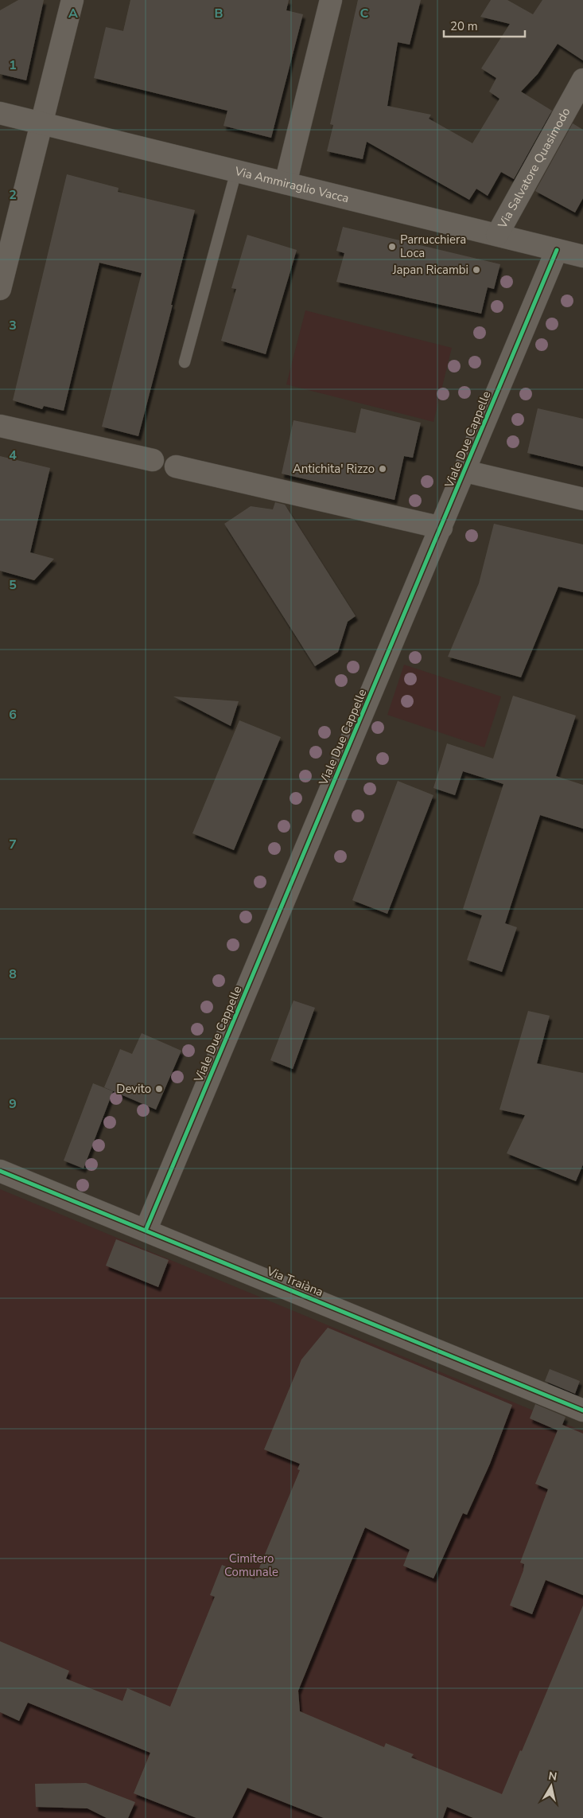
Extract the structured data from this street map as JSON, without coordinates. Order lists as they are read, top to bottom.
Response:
{
  "streets": {
    "street": [
      "Via Salvatore Quasimodo",
      "Via Ammiraglio Vacca",
      "Viale Due Cappelle",
      "Via Traiàna"
    ]
  },
  "crossings": [
    ["Via Salvatore Quasimodo", "Via Ammiraglio Vacca"],
    ["Via Ammiraglio Vacca", "Viale Due Cappelle"],
    ["Viale Due Cappelle", "Via Traiàna"]
  ],
  "parks": ["Cimitero Comunale"],
  "places": [
    "Parrucchiera Loca",
    "Japan Ricambi",
    "Antichita' Rizzo",
    "Devito"
  ],
  "scale_bar": "20 m",
  "north": "top",
  "grid": {
    "columns": ["A", "B", "C"],
    "rows": [
      "1",
      "2",
      "3",
      "4",
      "5",
      "6",
      "7",
      "8",
      "9"
    ]
  }
}
